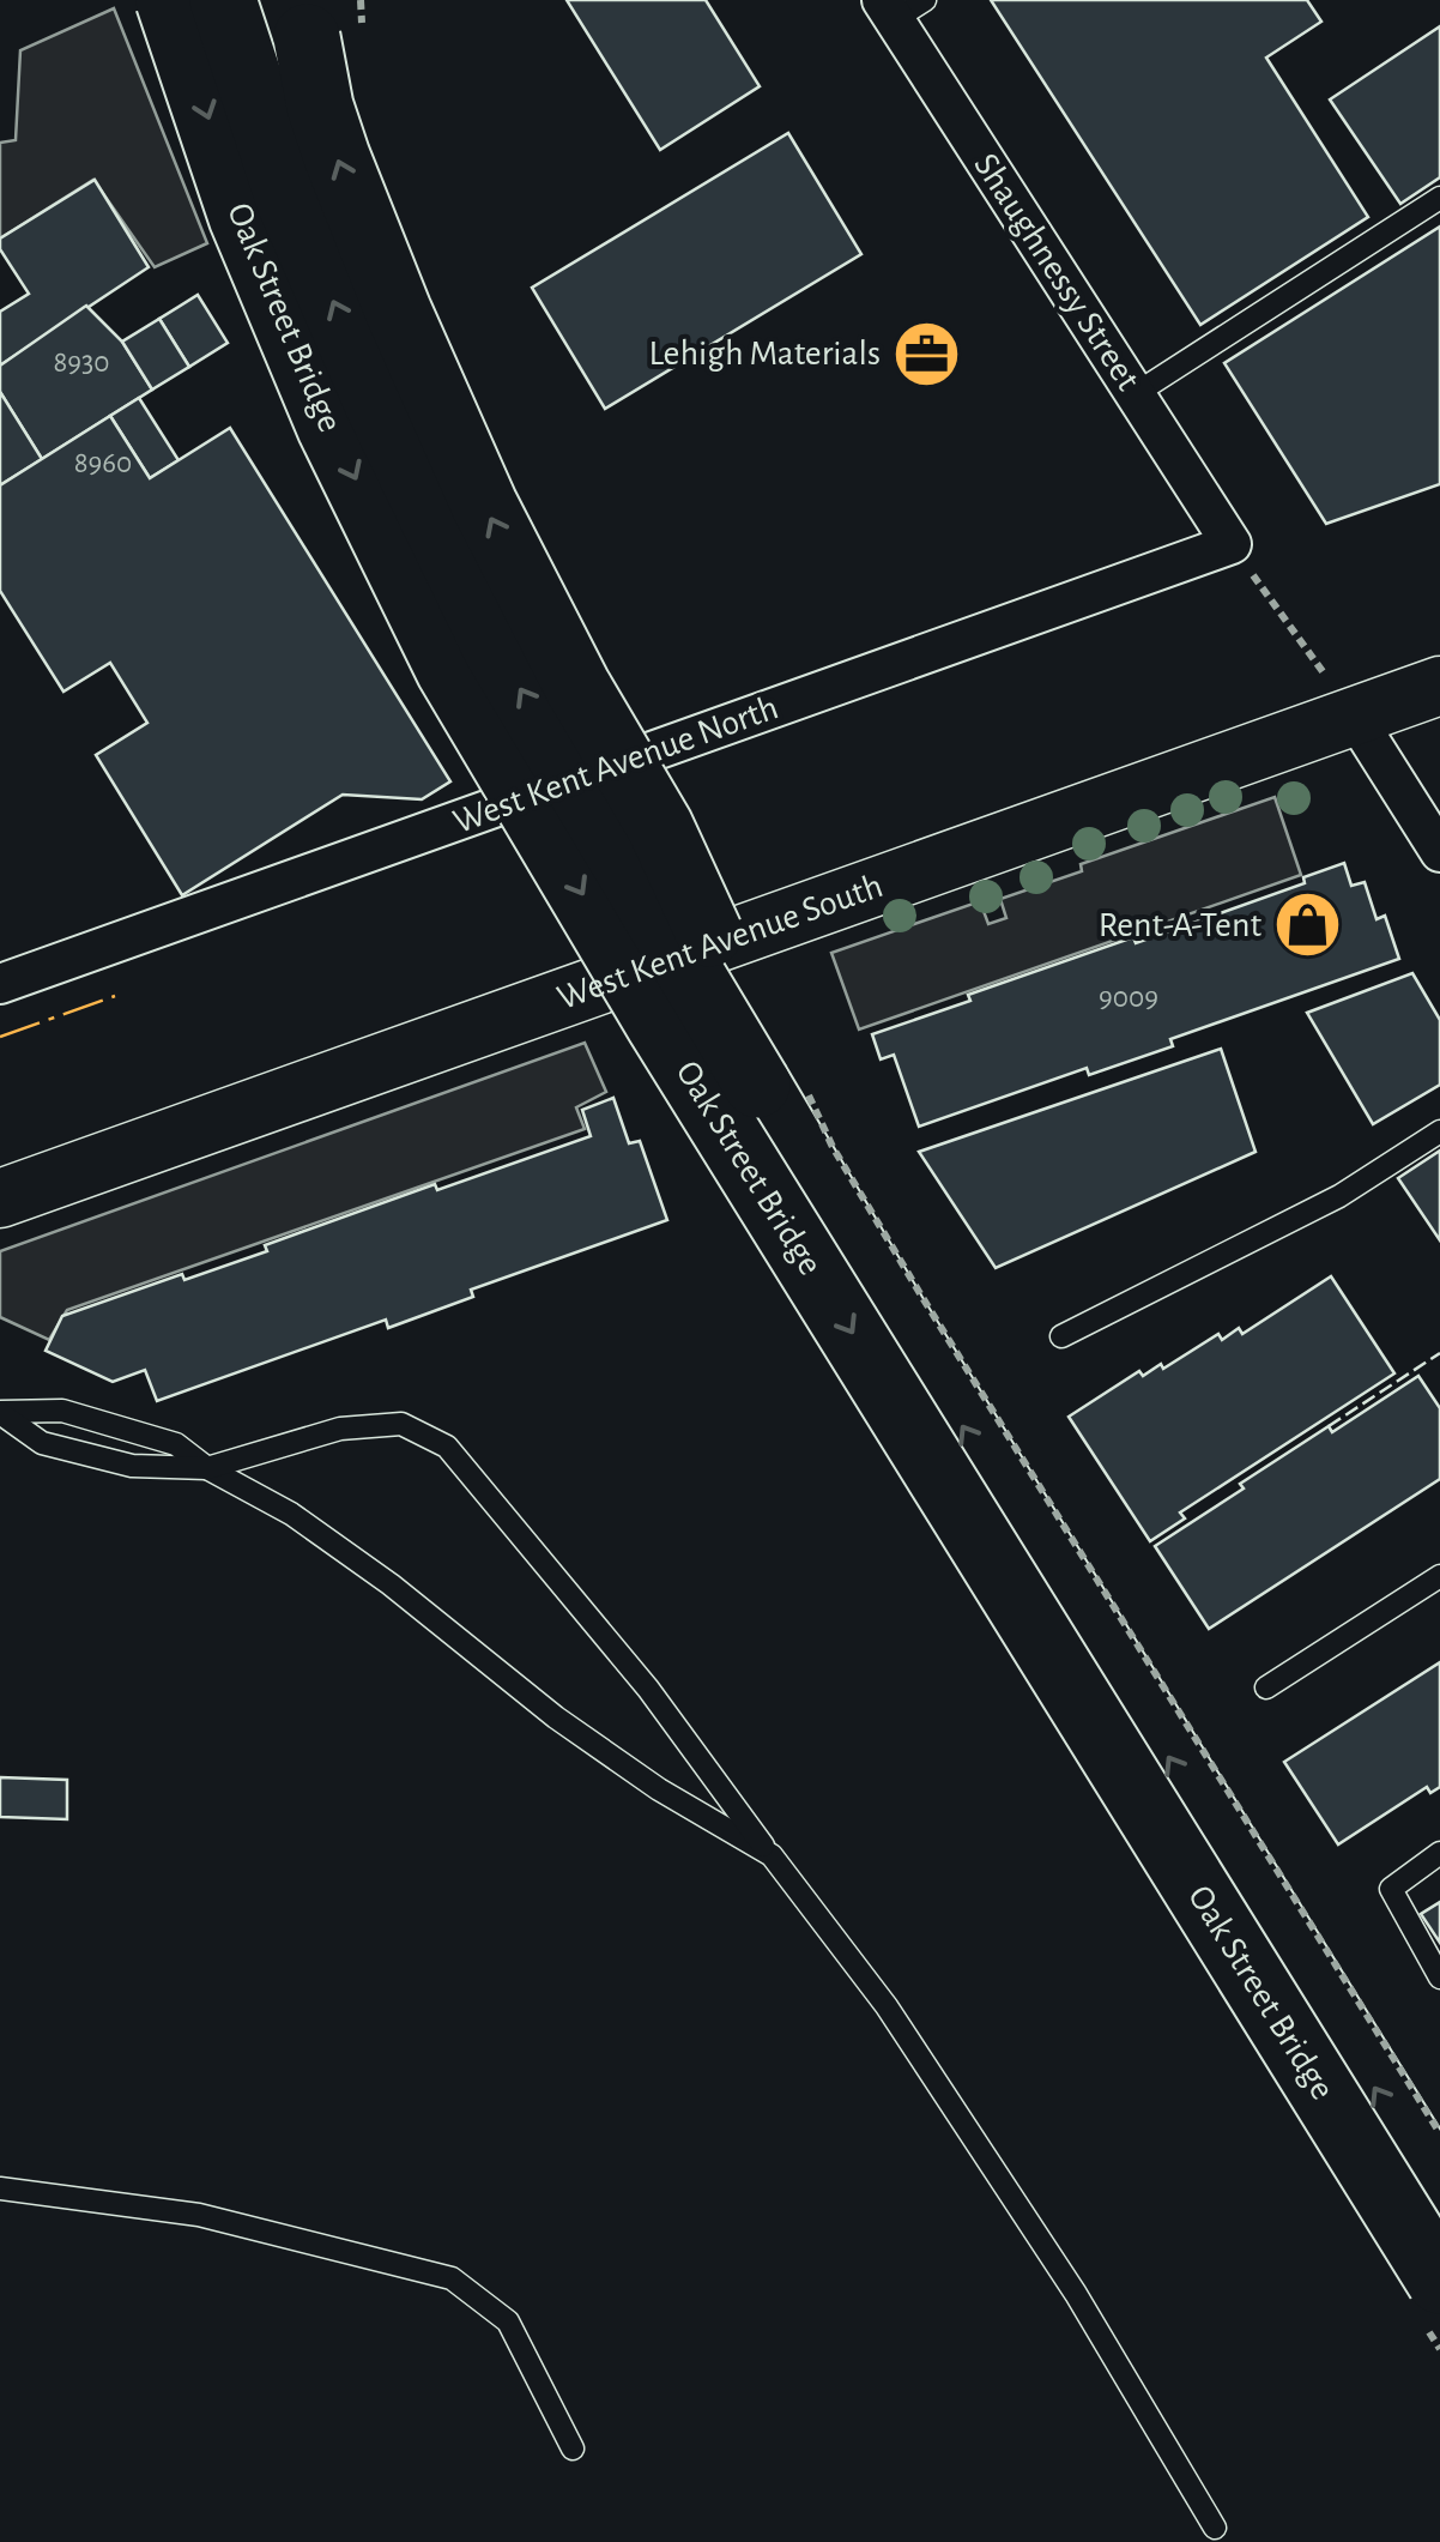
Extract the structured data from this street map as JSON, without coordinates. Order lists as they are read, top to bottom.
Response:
{
  "streets": {
    "highway": ["Oak Street Bridge"],
    "street": ["Shaughnessy Street", "West Kent Avenue North", "West Kent Avenue South"]
  },
  "crossings": [
    ["Shaughnessy Street", "West Kent Avenue North"]
  ],
  "places": {
    "office": ["Lehigh Materials"],
    "shop": ["Rent-A-Tent"]
  },
  "house_numbers": ["8930", "8960", "9009"]
}
